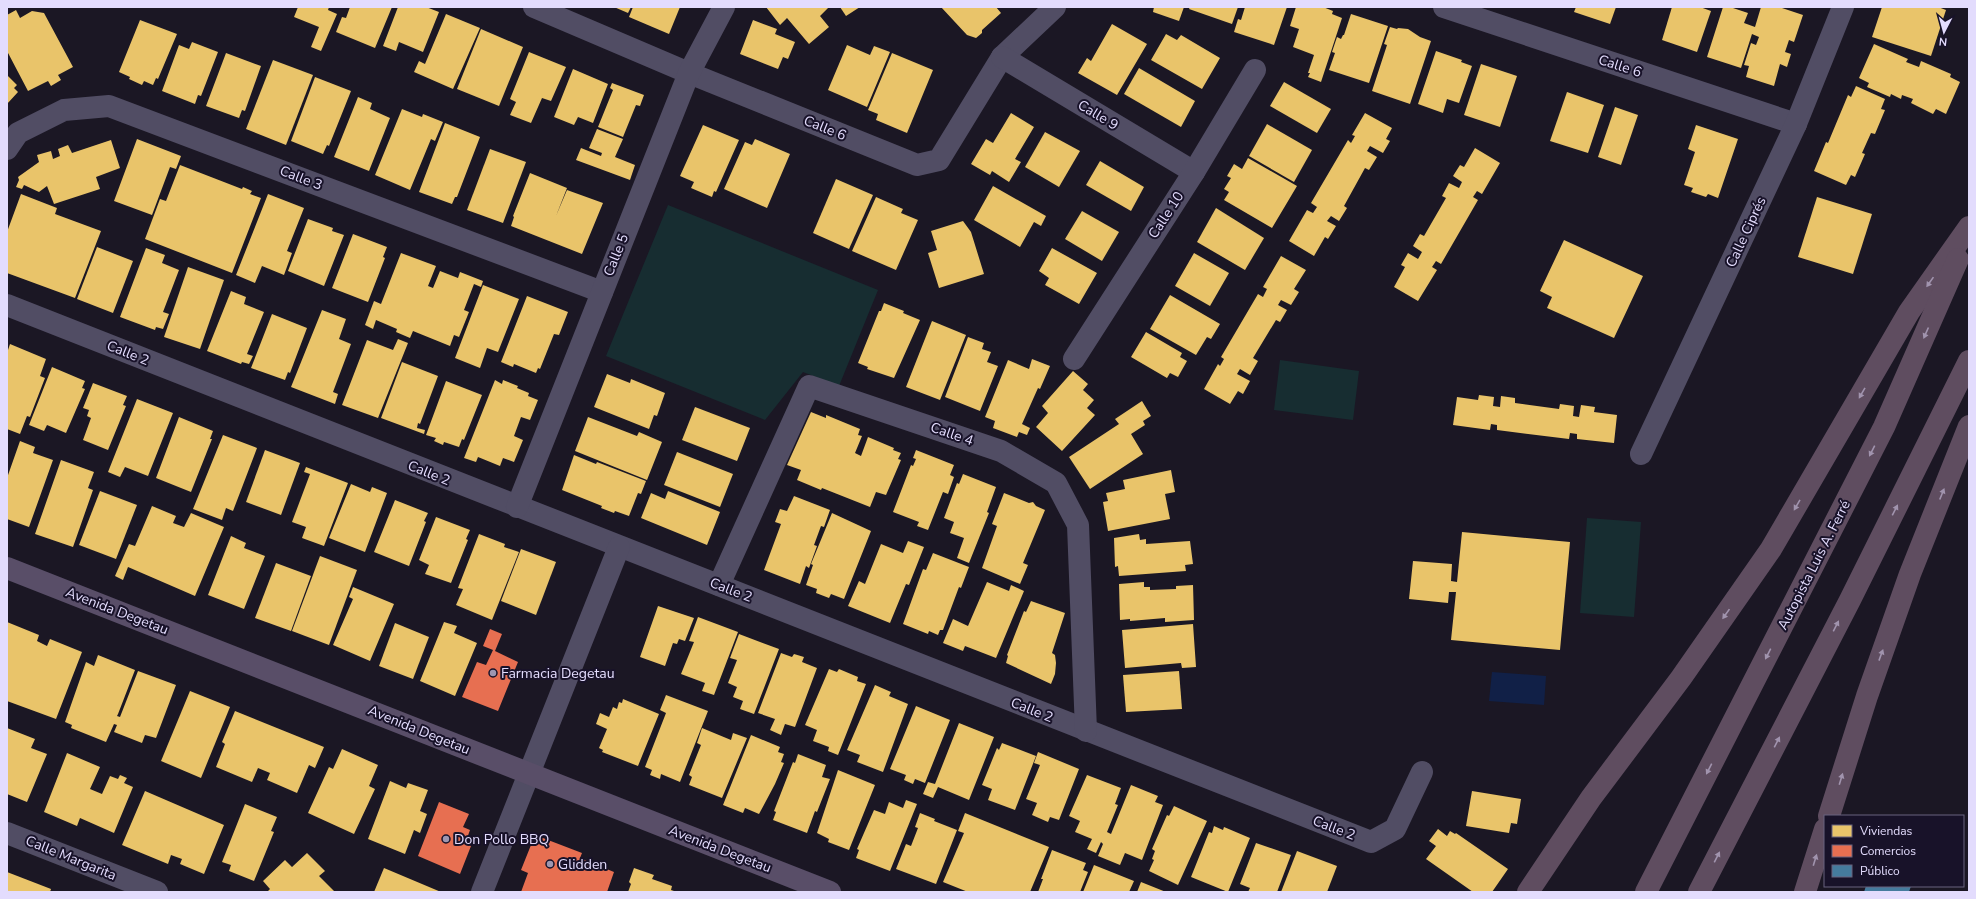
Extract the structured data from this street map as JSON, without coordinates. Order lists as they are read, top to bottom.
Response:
{
  "streets": {
    "highway": ["Autopista Luis A. Ferré"],
    "main road": ["Avenida Degetau"],
    "street": [
      "Calle 6",
      "Calle 9",
      "Calle 3",
      "Calle 10",
      "Calle Ciprés",
      "Calle 5",
      "Calle 2",
      "Calle 4",
      "Calle Margarita"
    ]
  },
  "crossings": [
    ["Calle 6", "Calle 9"],
    ["Calle 6", "Calle Ciprés"],
    ["Calle 6", "Calle 5"],
    ["Calle 9", "Calle 10"],
    ["Calle 3", "Calle 5"],
    ["Calle 5", "Calle 2"],
    ["Calle 2", "Calle 4"]
  ],
  "places": ["Farmacia Degetau", "Don Pollo BBQ", "Glidden"],
  "legend": ["Viviendas", "Comercios", "Público"],
  "north": "bottom"
}
